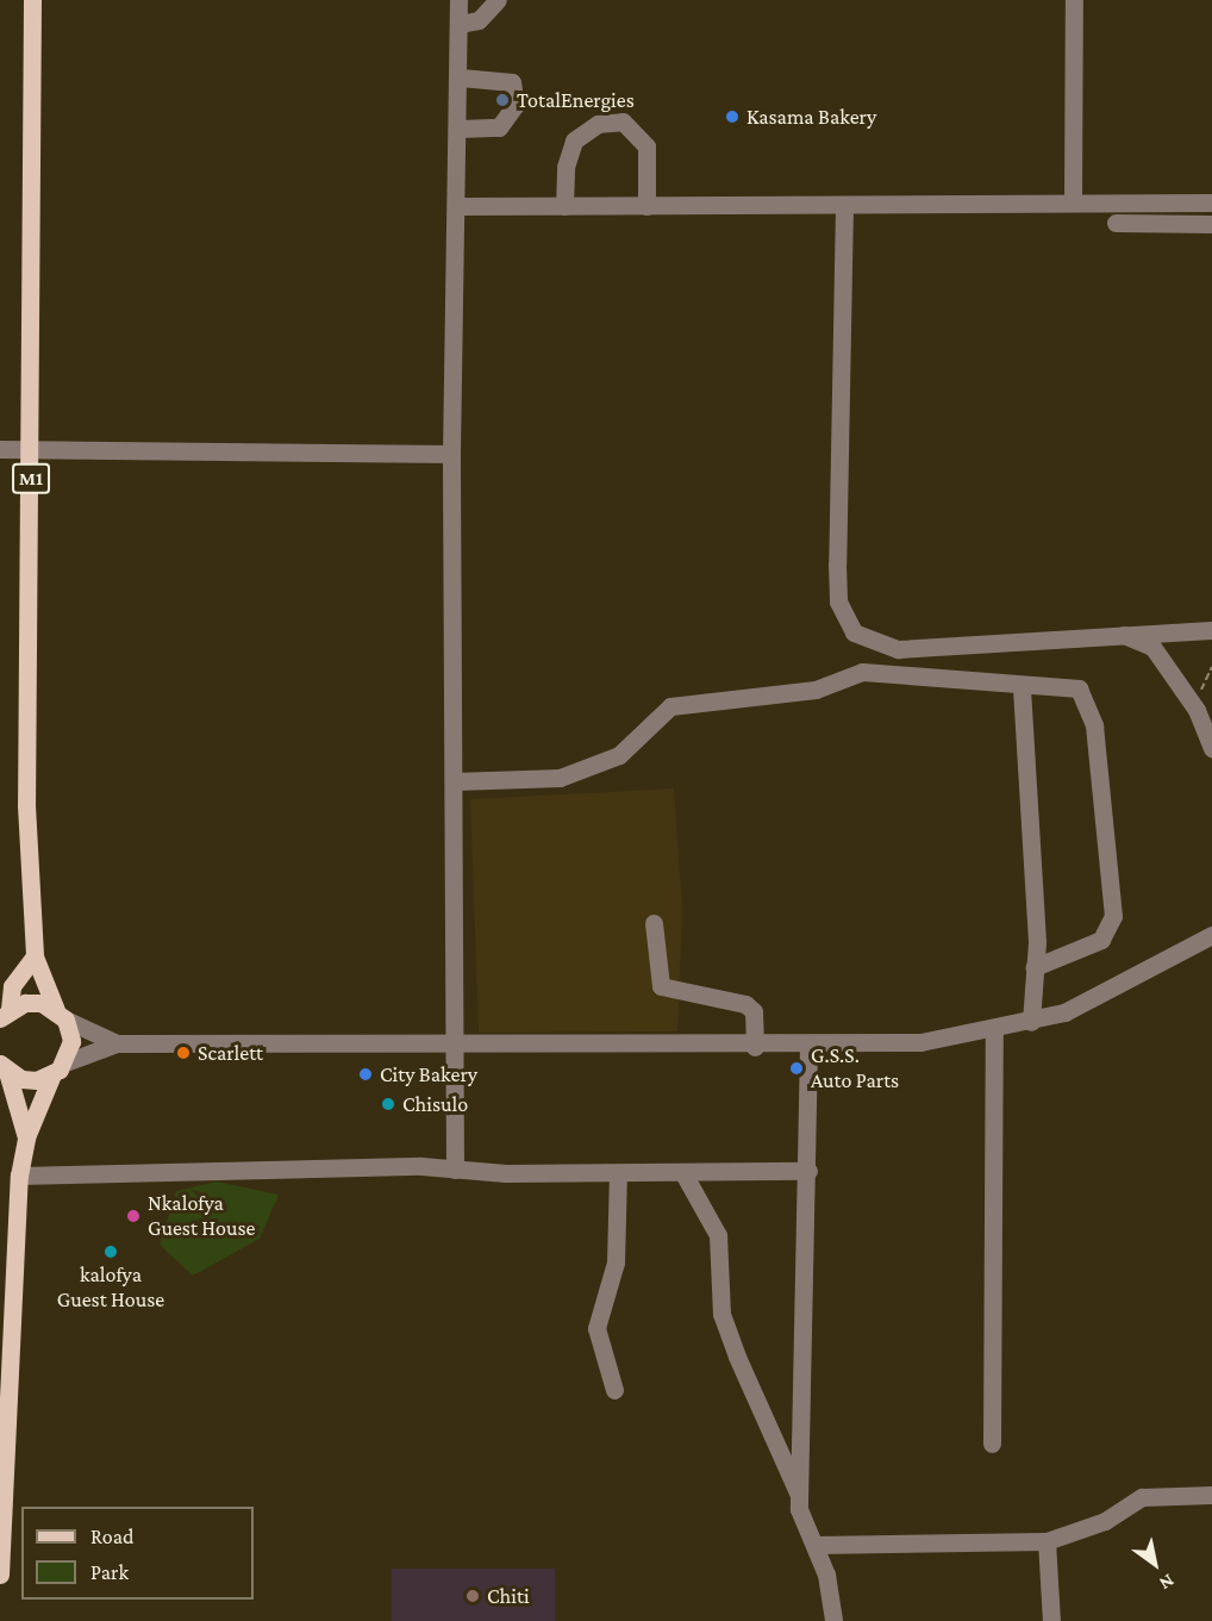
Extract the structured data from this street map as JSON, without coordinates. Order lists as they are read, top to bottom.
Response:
{
  "streets": {
    "main road": ["M1"]
  },
  "places": [
    "TotalEnergies",
    "Kasama Bakery",
    "Scarlett",
    "G.S.S. Auto Parts",
    "City Bakery",
    "Chisulo",
    "Nkalofya Guest House",
    "kalofya Guest House",
    "Chiti"
  ],
  "legend": ["Road", "Park"],
  "north": "bottom right"
}
